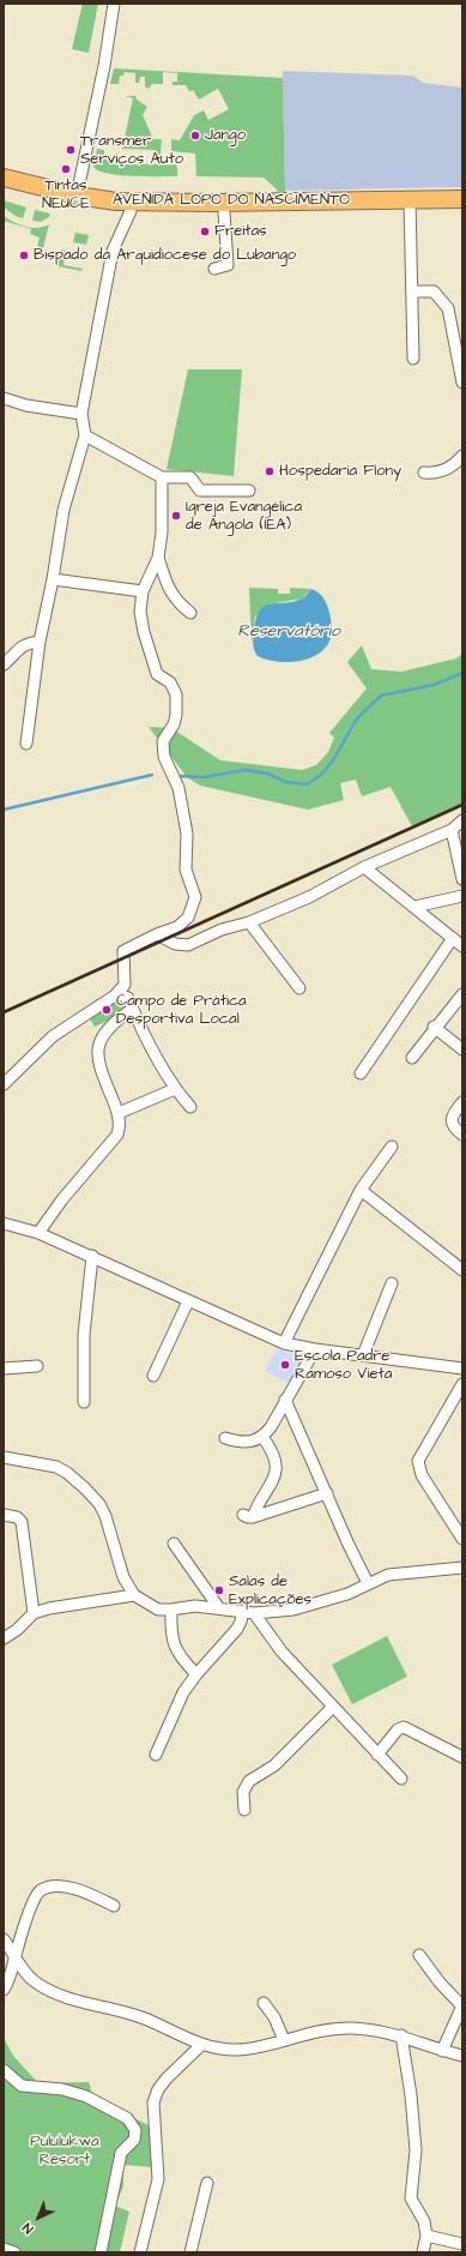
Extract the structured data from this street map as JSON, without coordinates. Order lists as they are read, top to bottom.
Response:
{
  "streets": {
    "main road": ["AVENIDA LOPO DO NASCIMENTO"]
  },
  "water": ["Reservatório"],
  "parks": ["Pululukwa Resort"],
  "places": [
    "Jango",
    "Transmer Serviços Auto",
    "Tintas NEUCE",
    "Freitas",
    "Bispado da Arquidiocese do Lubango",
    "Hospedaria Flony",
    "Igreja Evangélica de Angola (IEA)",
    "Campo de Prática Desportiva Local",
    "Escola Padre Ramoso Vieta",
    "Salas de Explicações"
  ],
  "north": "bottom left"
}
